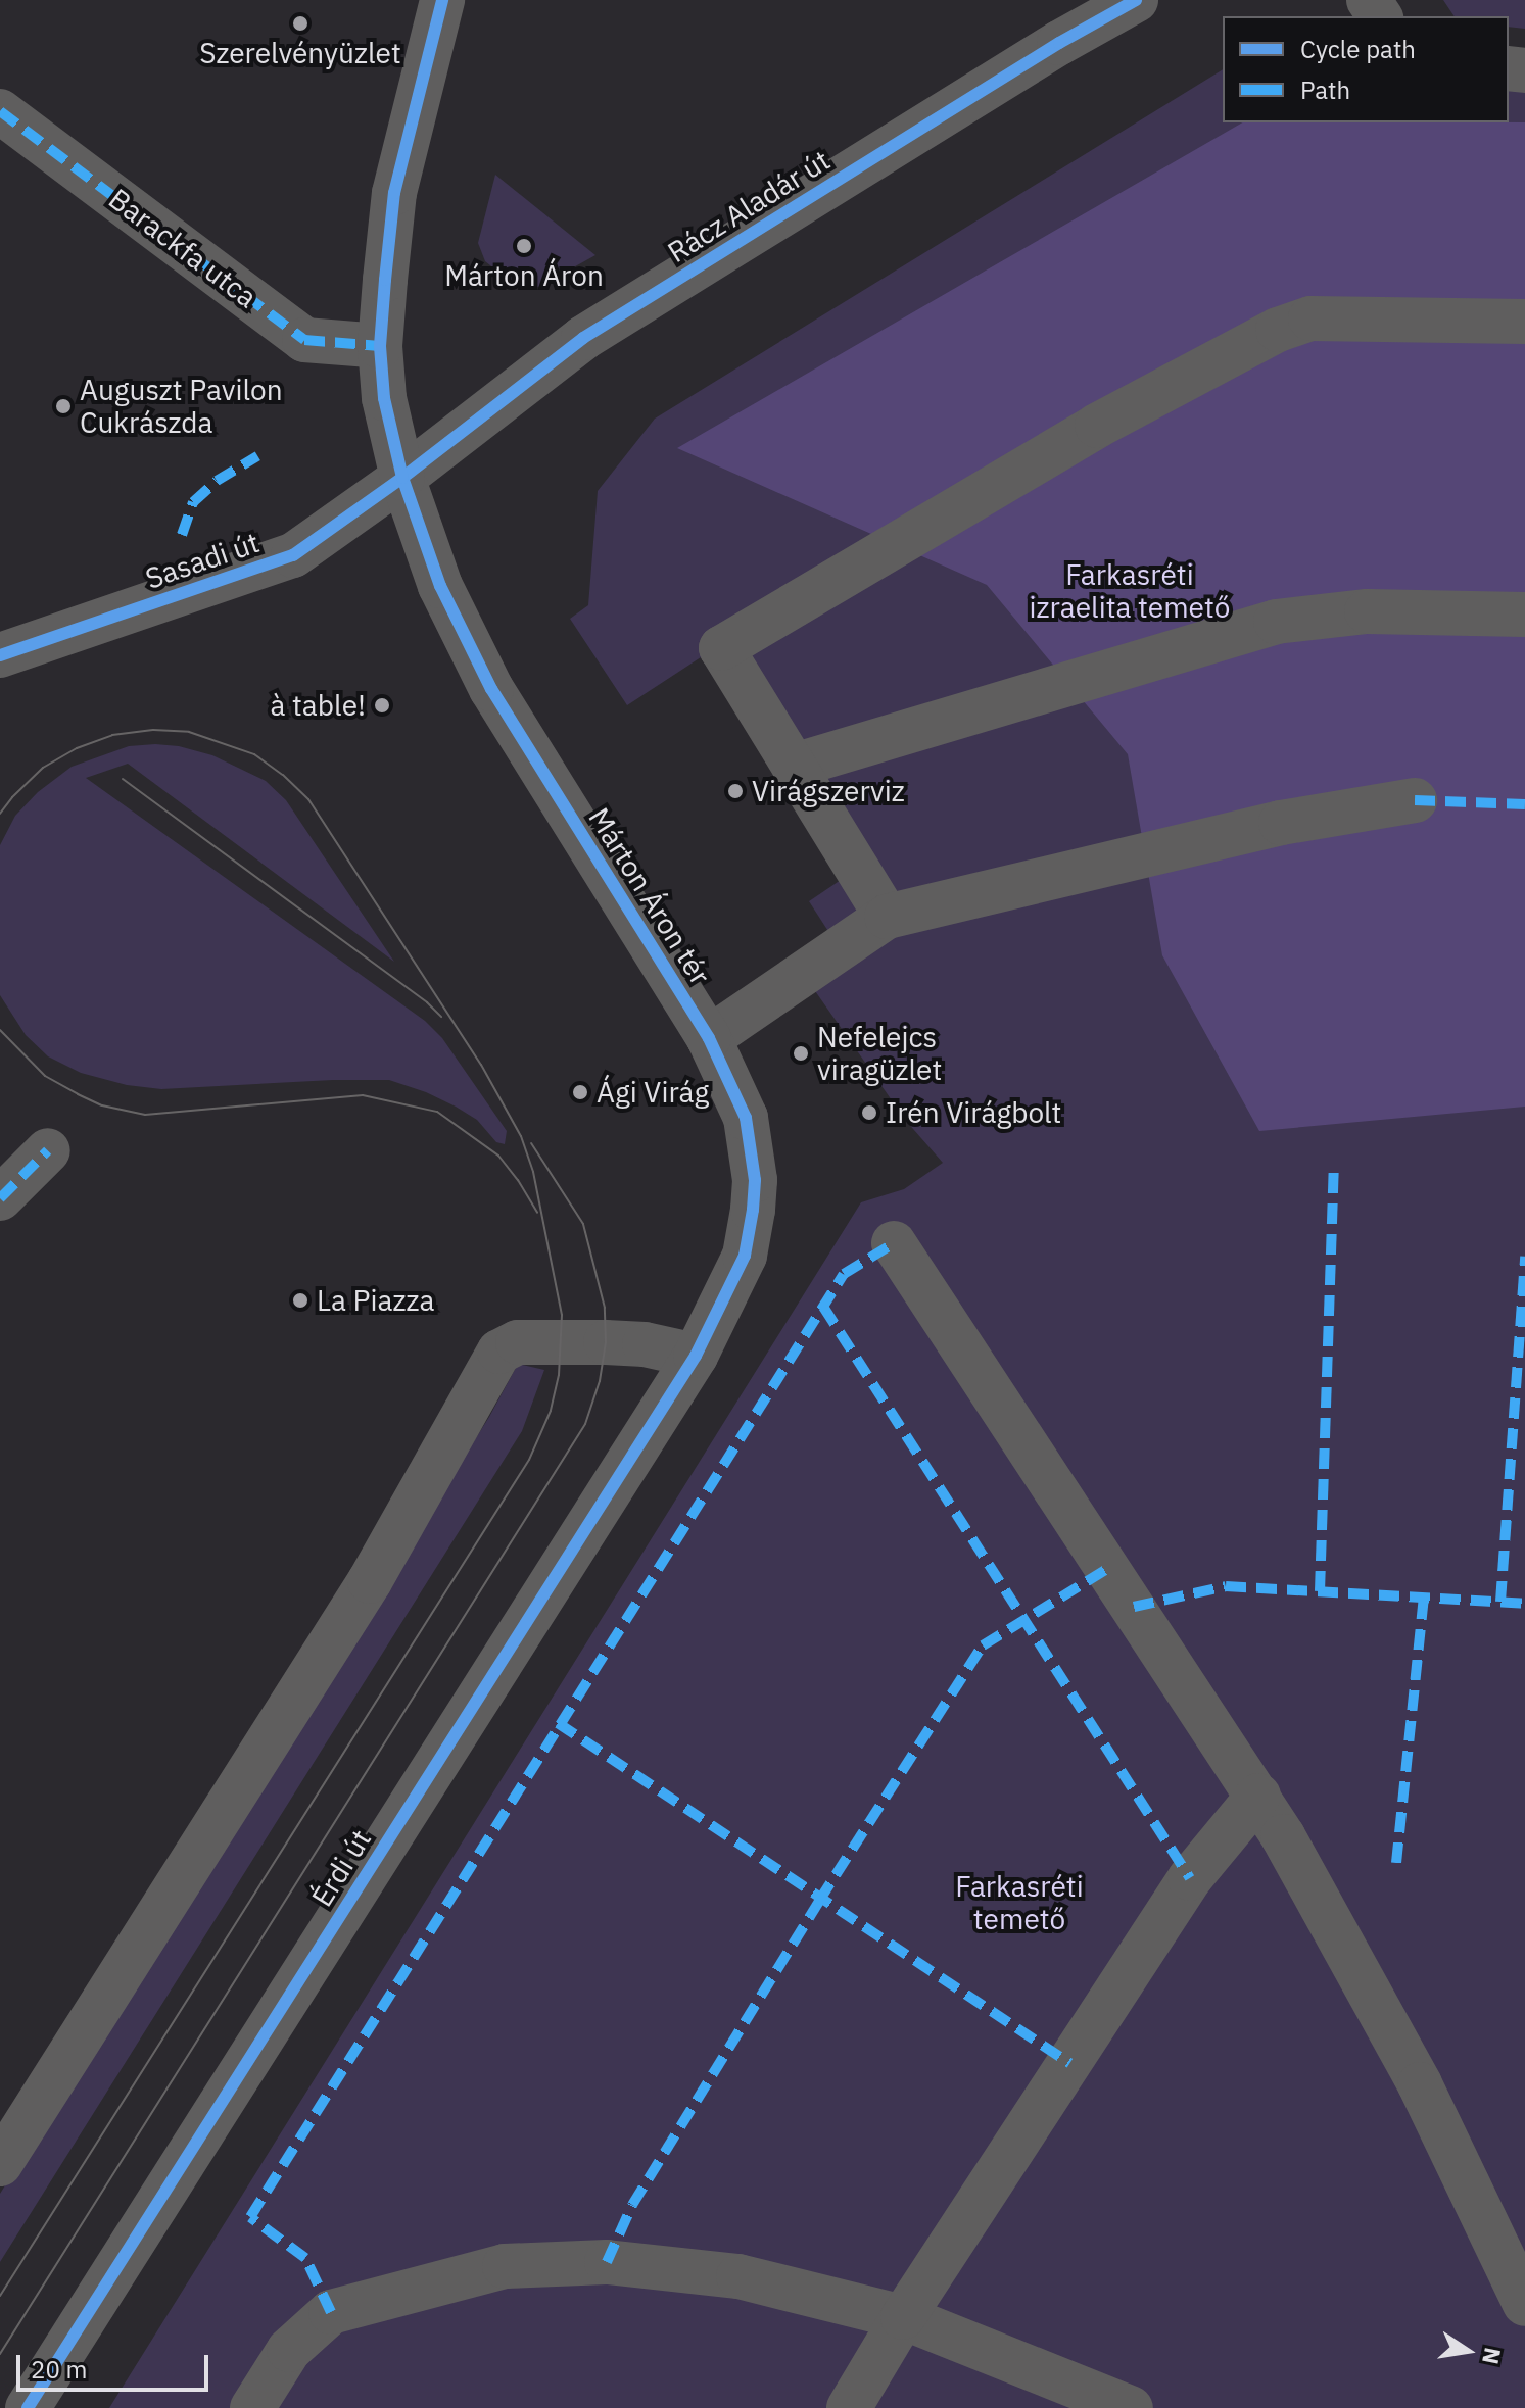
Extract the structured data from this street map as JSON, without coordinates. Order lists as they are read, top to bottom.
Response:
{
  "streets": {
    "street": [
      "Rácz Aladár út",
      "Barackfa utca",
      "Sasadi út",
      "Márton Áron tér",
      "Érdi út"
    ]
  },
  "crossings": [
    ["Rácz Aladár út", "Sasadi út"],
    ["Rácz Aladár út", "Márton Áron tér"],
    ["Barackfa utca", "Márton Áron tér"],
    ["Sasadi út", "Márton Áron tér"],
    ["Márton Áron tér", "Érdi út"]
  ],
  "parks": ["Farkasréti izraelita temető", "Farkasréti temető"],
  "places": [
    "Szerelvényüzlet",
    "Márton Áron",
    "Auguszt Pavilon Cukrászda",
    "à table!",
    "Virágszerviz",
    "Nefelejcs viragüzlet",
    "Ági Virág",
    "Irén Virágbolt",
    "La Piazza"
  ],
  "legend": ["Cycle path", "Path"],
  "scale_bar": "20 m",
  "north": "right"
}
